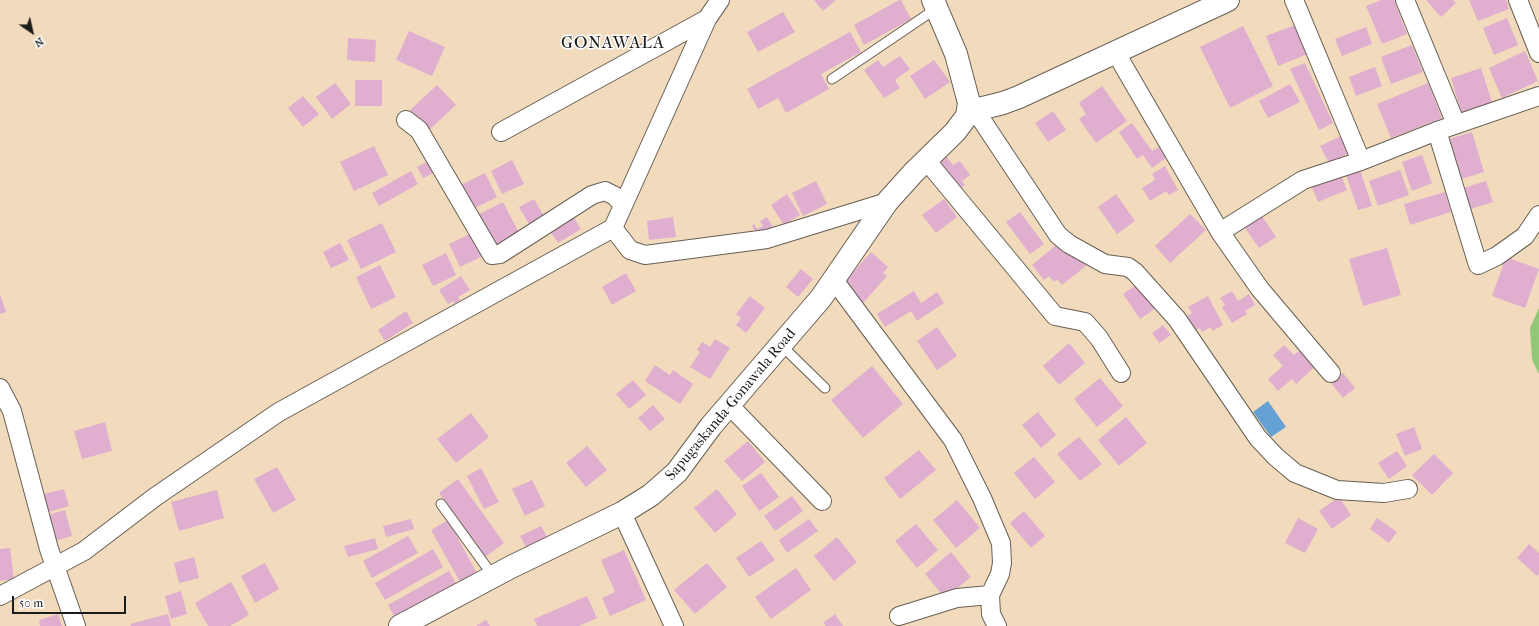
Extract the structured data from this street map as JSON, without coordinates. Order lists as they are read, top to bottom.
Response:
{
  "streets": {
    "street": ["Sapugaskanda-Gonawala Road"]
  },
  "districts": ["GONAWALA"],
  "scale_bar": "50 m",
  "north": "bottom right"
}
